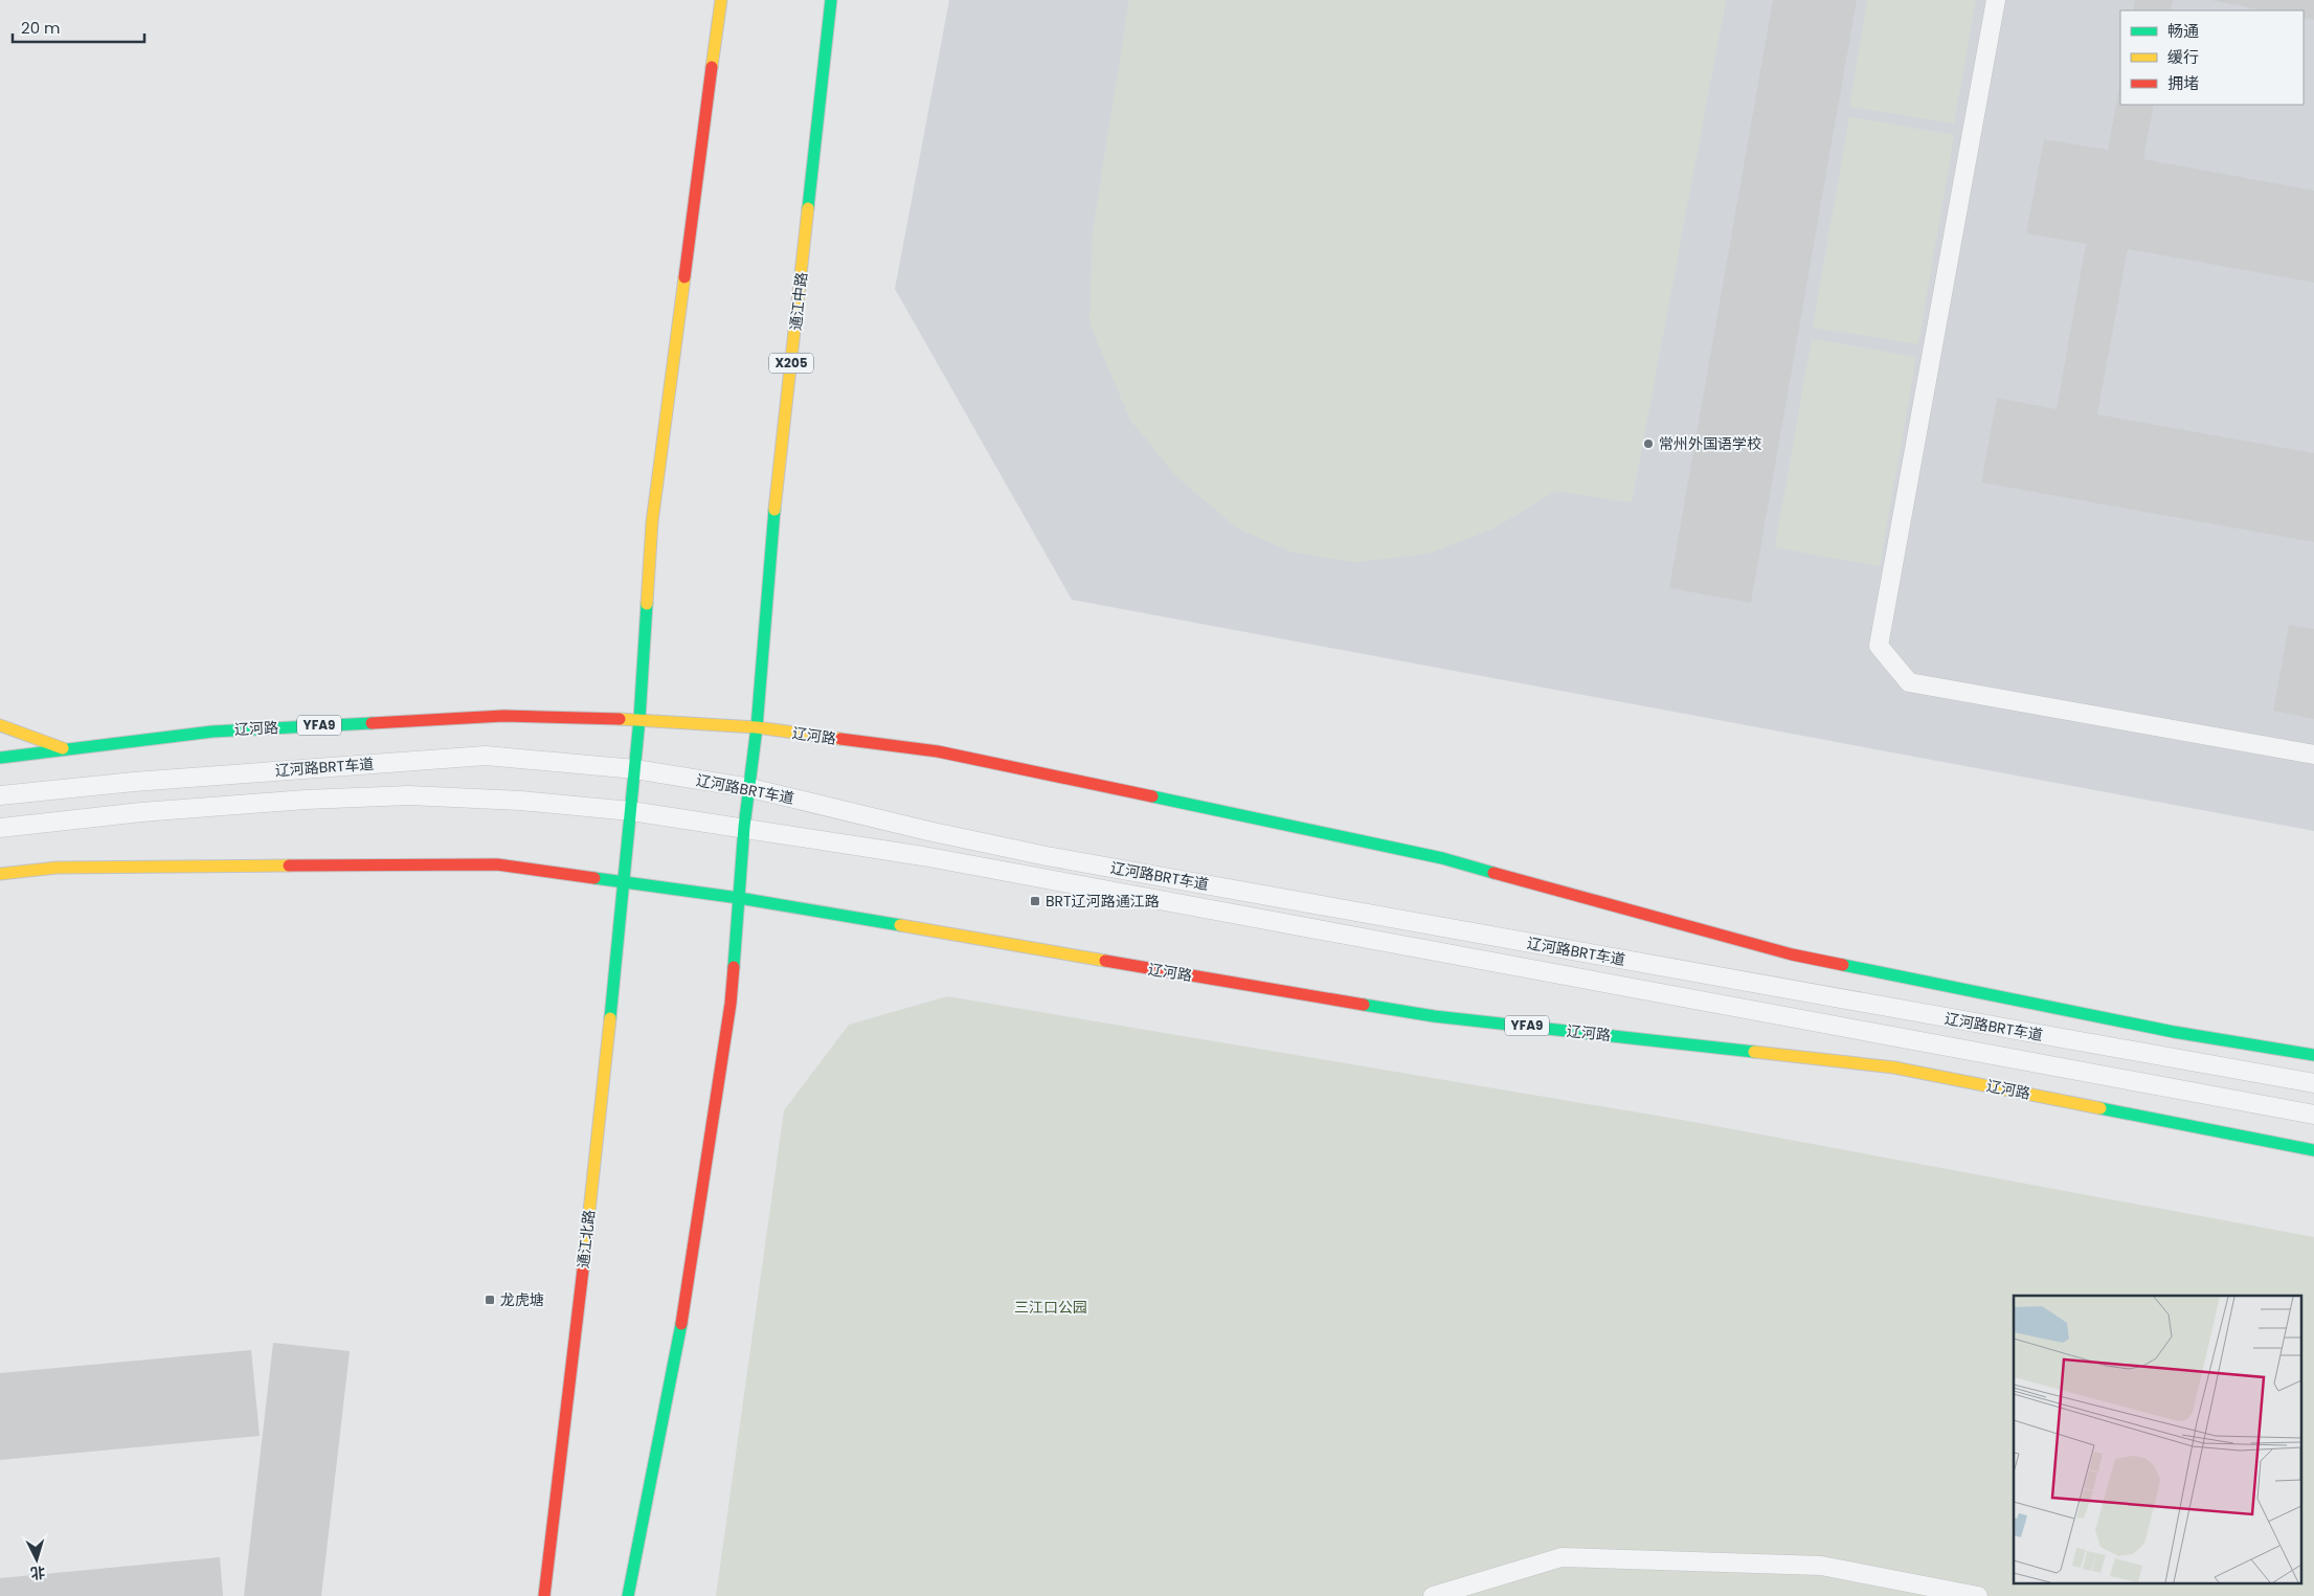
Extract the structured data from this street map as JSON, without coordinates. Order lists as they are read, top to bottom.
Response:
{
  "streets": {
    "main road": [
      "通江中路",
      "X205",
      "YFA9",
      "辽河路",
      "通江北路"
    ],
    "lane": ["辽河路BRT车道"]
  },
  "crossings": [
    ["通江中路", "YFA9"],
    ["通江中路", "辽河路"],
    ["通江中路", "辽河路BRT车道"],
    ["YFA9", "辽河路"],
    ["YFA9", "通江北路"],
    ["辽河路", "通江北路"],
    ["辽河路BRT车道", "通江北路"]
  ],
  "parks": ["三江口公园"],
  "places": {
    "other": ["常州外国语学校"],
    "transit": ["BRT辽河路通江路", "龙虎塘"]
  },
  "legend": ["畅通", "缓行", "拥堵"],
  "scale_bar": "20 m",
  "north": "bottom"
}
